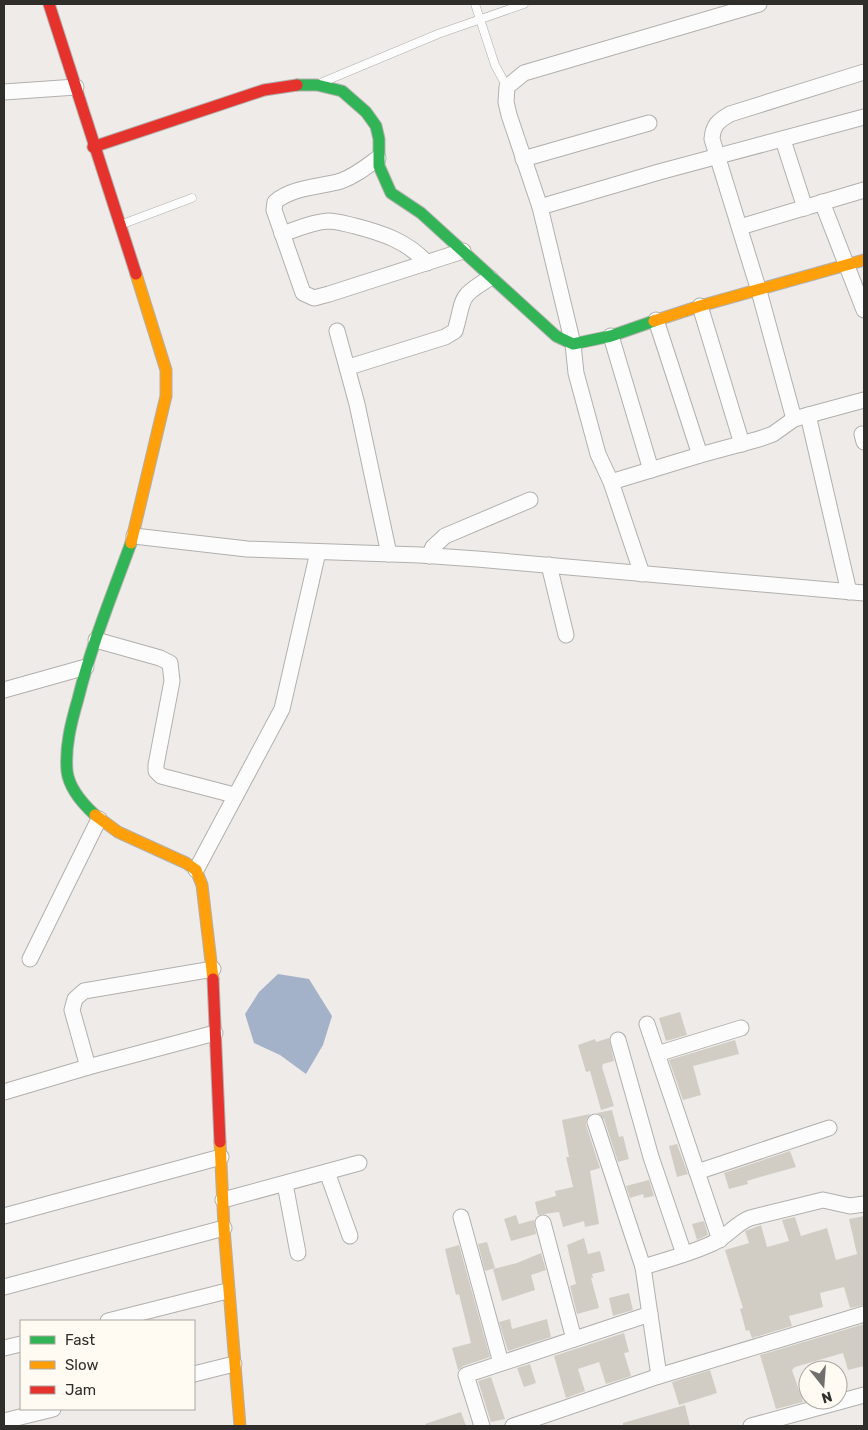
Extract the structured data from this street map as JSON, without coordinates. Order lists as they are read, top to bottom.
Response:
{
  "legend": ["Fast", "Slow", "Jam"],
  "north": "bottom"
}
